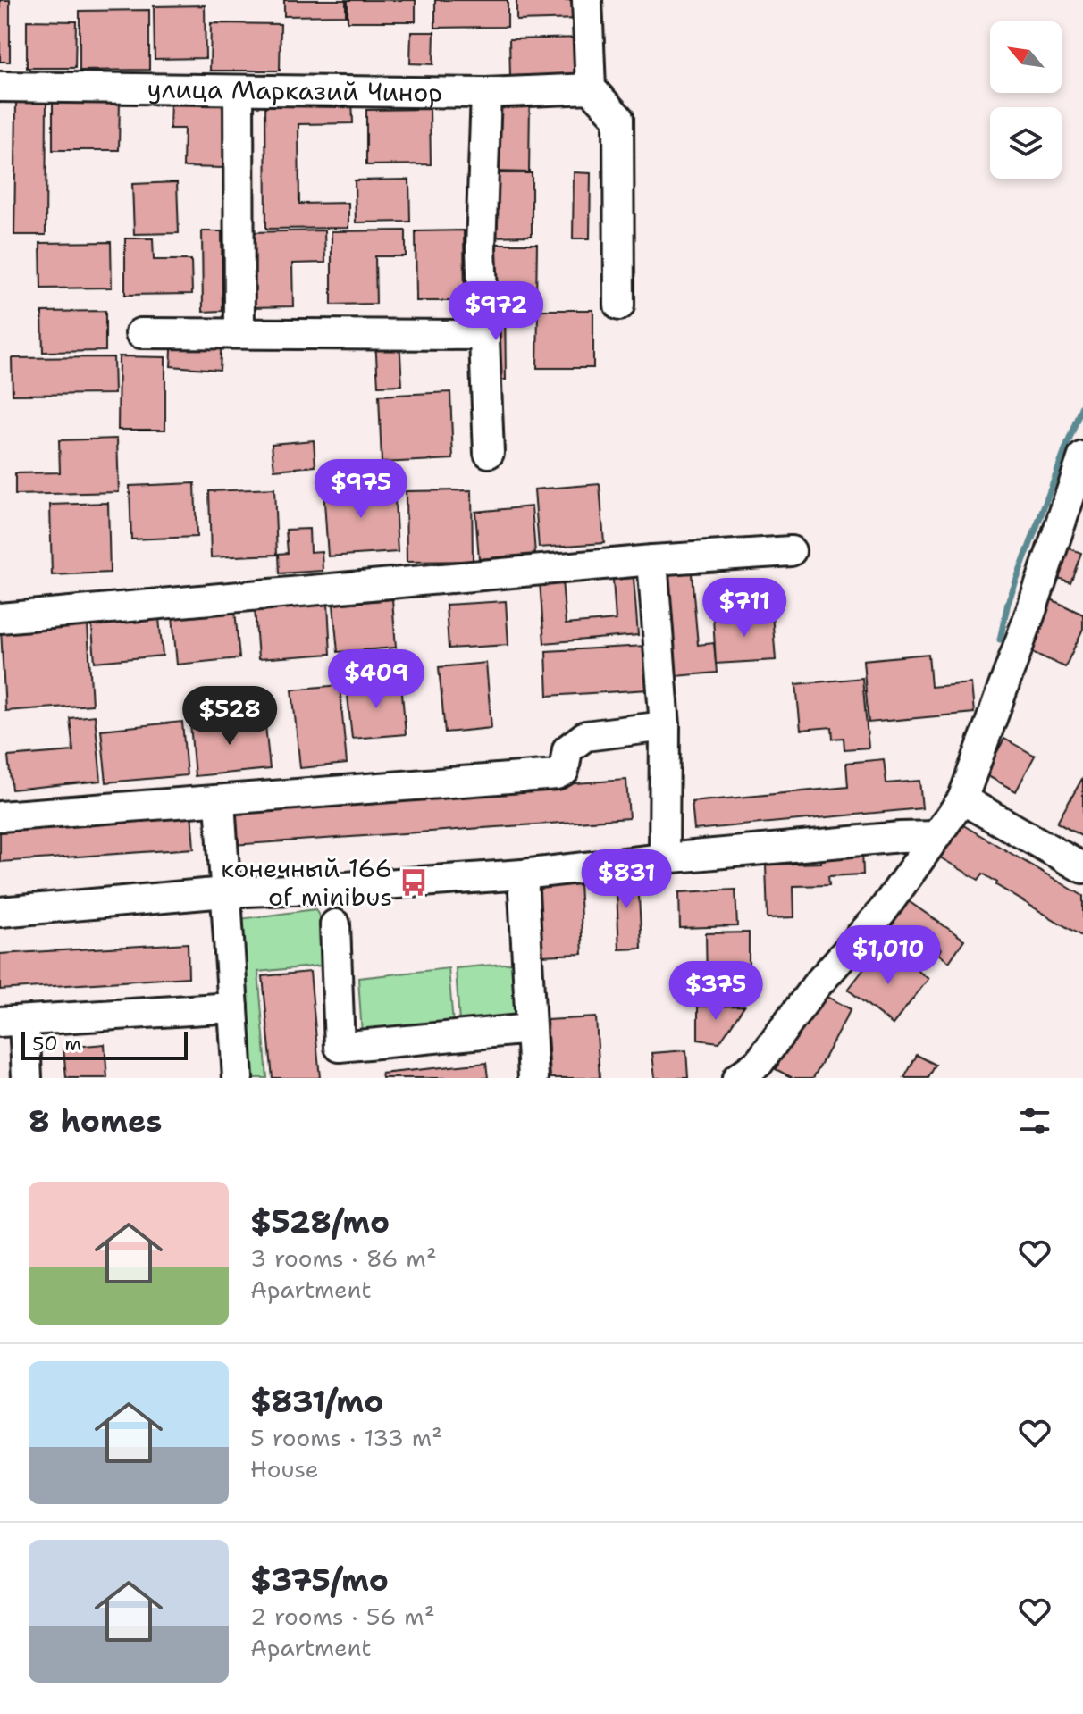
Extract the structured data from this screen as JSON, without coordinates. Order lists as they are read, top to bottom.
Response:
{
  "streets": {
    "street": ["улица Марказий Чинор"]
  },
  "places": {
    "bus stop": ["конечный 166 of minibus"]
  },
  "scale_bar": "50 m",
  "north": "top left",
  "page": {
    "price": [
      "$972",
      "$975",
      "$711",
      "$409",
      "$528",
      "$831",
      "$1,010",
      "$375"
    ],
    "scale": "50 m",
    "heading": "8 homes",
    "list": [
      {
        "name": "$528/mo",
        "note": "3 rooms · 86 m² · Apartment"
      },
      {
        "name": "$831/mo",
        "note": "5 rooms · 133 m² · House"
      },
      {
        "name": "$375/mo",
        "note": "2 rooms · 56 m² · Apartment"
      }
    ]
  }
}
